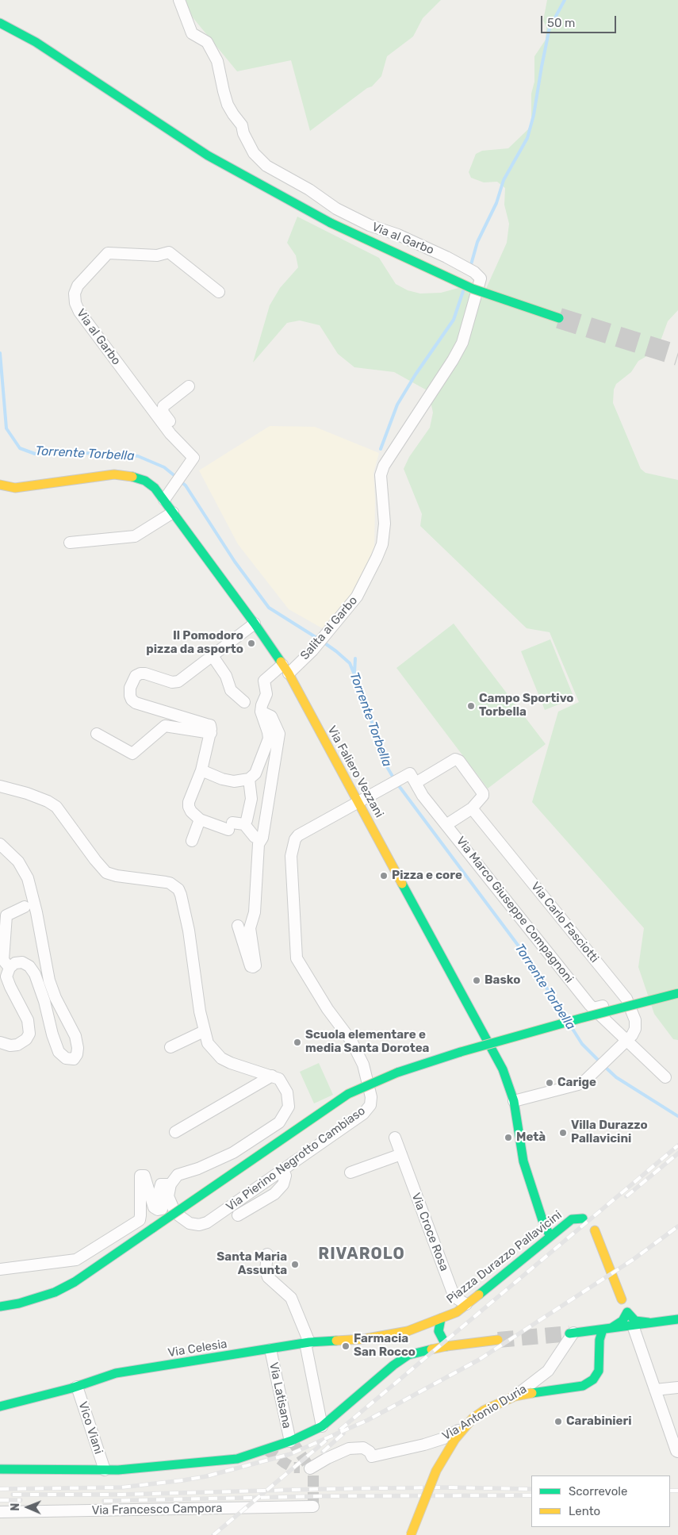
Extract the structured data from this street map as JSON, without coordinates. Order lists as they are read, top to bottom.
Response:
{
  "streets": {
    "main road": ["Via Faliero Vezzani", "Piazza Durazzo Pallavicini", "Via Celesia"],
    "street": [
      "Via al Garbo",
      "Salita al Garbo",
      "Via Marco Giuseppe Compagnoni",
      "Via Carlo Fasciotti",
      "Via Pierino Negrotto Cambiaso",
      "Via Croce Rosa",
      "Via Latisana",
      "Via Antonio Duria",
      "Vico Viani",
      "Via Francesco Campora"
    ]
  },
  "crossings": [
    ["Via al Garbo", "Salita al Garbo"],
    ["Via al Garbo", "Via Faliero Vezzani"],
    ["Salita al Garbo", "Via Faliero Vezzani"],
    ["Via Faliero Vezzani", "Via Carlo Fasciotti"],
    ["Via Faliero Vezzani", "Via Pierino Negrotto Cambiaso"],
    ["Via Faliero Vezzani", "Piazza Durazzo Pallavicini"],
    ["Via Marco Giuseppe Compagnoni", "Via Carlo Fasciotti"],
    ["Via Croce Rosa", "Piazza Durazzo Pallavicini"],
    ["Piazza Durazzo Pallavicini", "Via Celesia"],
    ["Via Celesia", "Via Latisana"],
    ["Via Celesia", "Vico Viani"]
  ],
  "districts": ["RIVAROLO"],
  "water": ["Torrente Torbella"],
  "places": [
    "Il Pomodoro pizza da asporto",
    "Campo Sportivo Torbella",
    "Pizza e core",
    "Basko",
    "Scuola elementare e media Santa Dorotea",
    "Carige",
    "Villa Durazzo Pallavicini",
    "Metà",
    "Santa Maria Assunta",
    "Farmacia San Rocco",
    "Carabinieri"
  ],
  "legend": ["Scorrevole", "Lento"],
  "scale_bar": "50 m",
  "north": "left"
}
